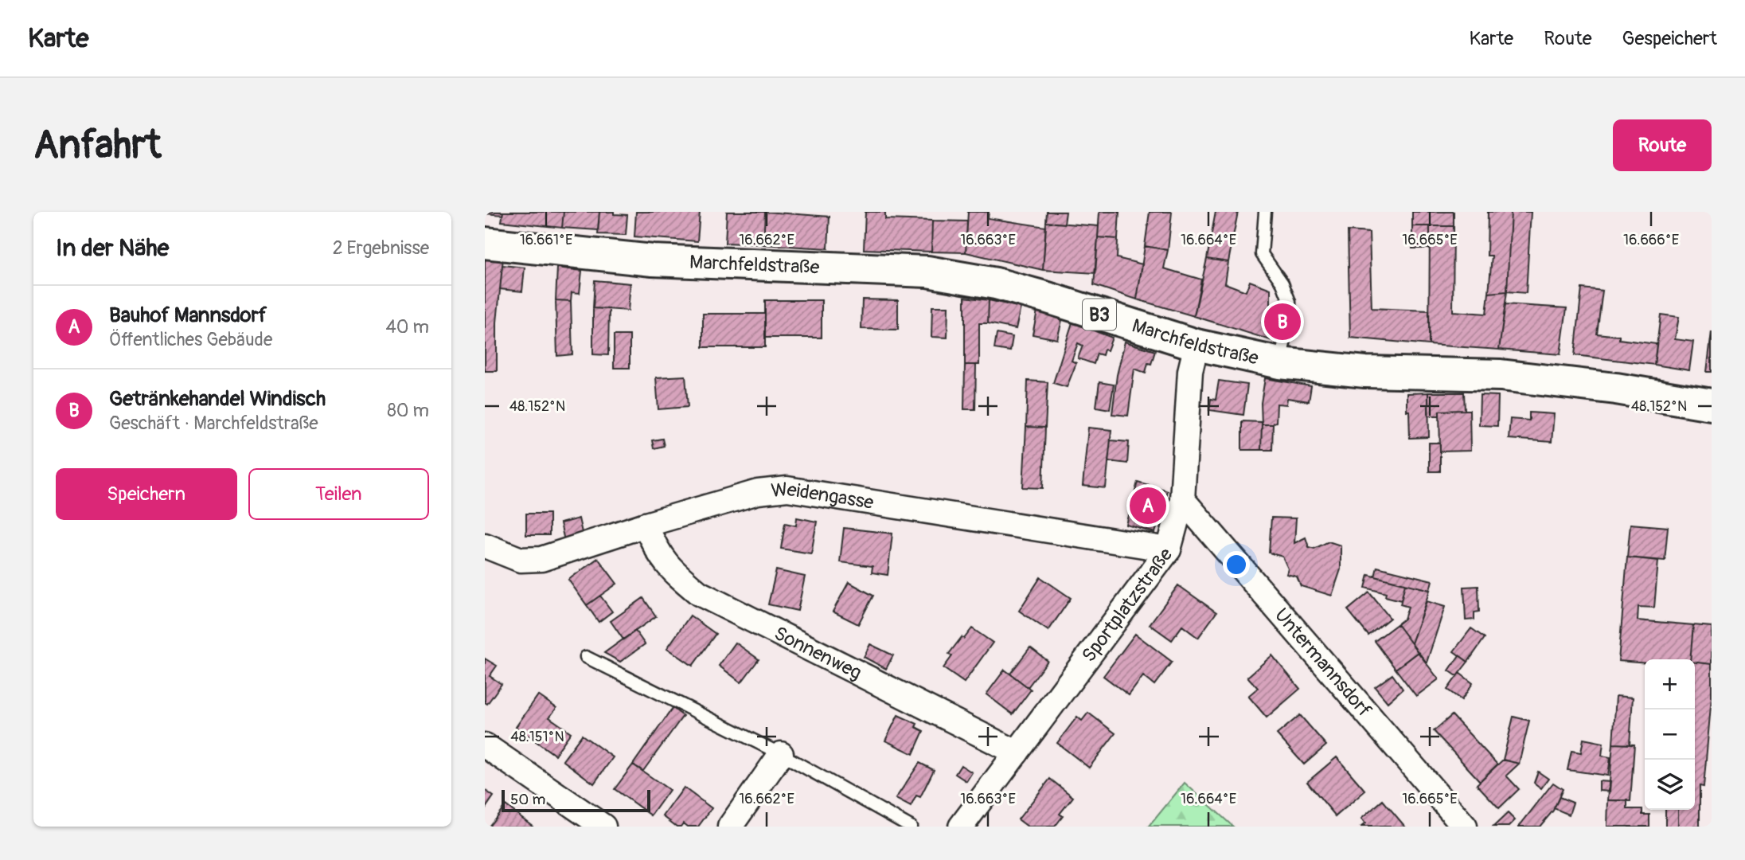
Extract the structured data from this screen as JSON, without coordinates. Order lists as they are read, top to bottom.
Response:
{
  "streets": {
    "main road": ["Marchfeldstraße", "B3"],
    "street": [
      "Weidengasse",
      "Sportplatzstraße",
      "Sonnenweg",
      "Untermannsdorf"
    ]
  },
  "crossings": [
    ["Marchfeldstraße", "Sportplatzstraße"],
    ["Weidengasse", "Sportplatzstraße"],
    ["Weidengasse", "Sonnenweg"],
    ["Sportplatzstraße", "Sonnenweg"],
    ["Sportplatzstraße", "Untermannsdorf"]
  ],
  "scale_bar": "50 m",
  "page": {
    "header": "Karte",
    "nav": ["Karte", "Route", "Gespeichert"],
    "buttons": [
      "Route",
      ["Speichern", "Teilen"]
    ],
    "title": "Anfahrt",
    "heading": ["In der Nähe", "2 Ergebnisse"],
    "list": [
      {
        "mark": "A",
        "name": "Bauhof Mannsdorf",
        "note": "Öffentliches Gebäude",
        "value": "40 m"
      },
      {
        "mark": "B",
        "name": "Getränkehandel Windisch",
        "note": "Geschäft · Marchfeldstraße",
        "value": "80 m"
      }
    ],
    "pins": ["B", "A"],
    "map_buttons": ["+", "−"],
    "scale": "50 m"
  },
  "coordinates": [
    "16.661°E",
    "16.662°E",
    "16.663°E",
    "16.664°E",
    "16.665°E",
    "16.666°E",
    "48.152°N",
    "48.151°N"
  ]
}
